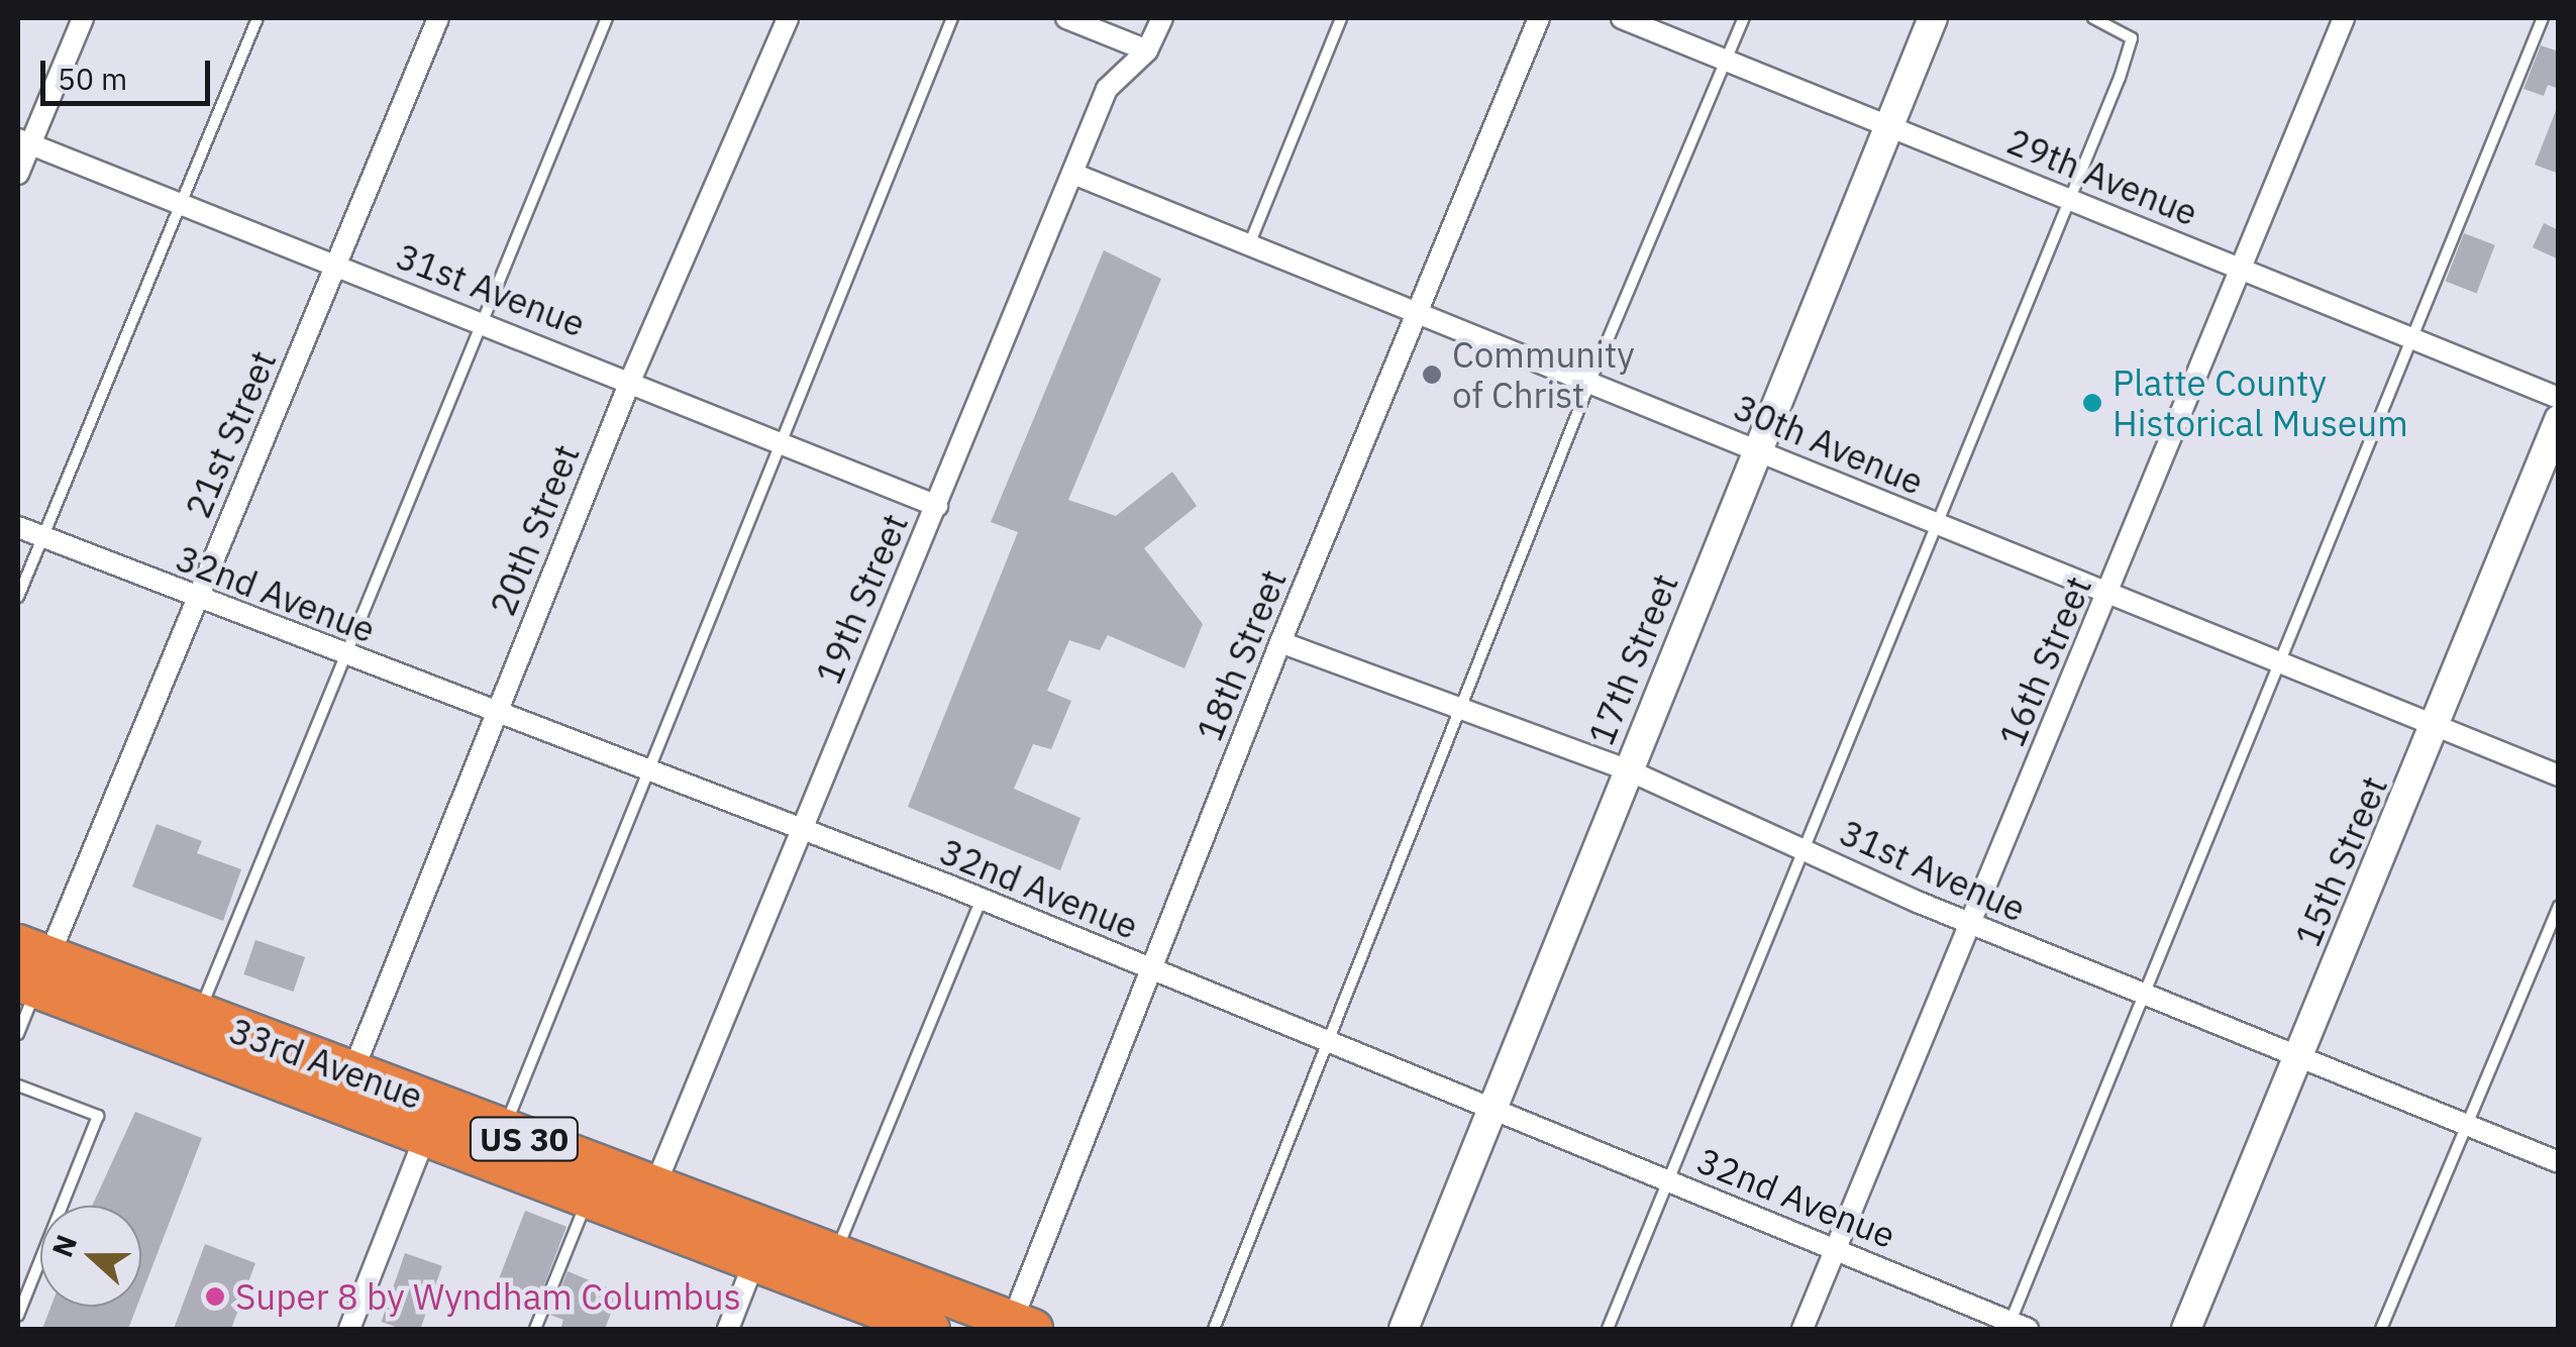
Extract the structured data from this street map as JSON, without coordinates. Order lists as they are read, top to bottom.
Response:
{
  "streets": {
    "highway": ["33rd Avenue", "US 30"],
    "main road": ["17th Street", "15th Street"],
    "street": [
      "29th Avenue",
      "31st Avenue",
      "21st Street",
      "30th Avenue",
      "20th Street",
      "32nd Avenue",
      "19th Street",
      "18th Street",
      "16th Street"
    ]
  },
  "crossings": [
    ["29th Avenue", "17th Street"],
    ["29th Avenue", "16th Street"],
    ["31st Avenue", "21st Street"],
    ["31st Avenue", "20th Street"],
    ["31st Avenue", "19th Street"],
    ["31st Avenue", "18th Street"],
    ["31st Avenue", "17th Street"],
    ["31st Avenue", "16th Street"],
    ["31st Avenue", "15th Street"],
    ["21st Street", "32nd Avenue"],
    ["21st Street", "33rd Avenue"],
    ["30th Avenue", "19th Street"],
    ["30th Avenue", "18th Street"],
    ["30th Avenue", "17th Street"],
    ["30th Avenue", "16th Street"],
    ["30th Avenue", "15th Street"],
    ["20th Street", "32nd Avenue"],
    ["20th Street", "33rd Avenue"],
    ["32nd Avenue", "19th Street"],
    ["32nd Avenue", "18th Street"],
    ["32nd Avenue", "17th Street"],
    ["32nd Avenue", "16th Street"],
    ["19th Street", "33rd Avenue"],
    ["18th Street", "33rd Avenue"]
  ],
  "places": ["Community of Christ", "Platte County Historical Museum", "Super 8 by Wyndham Columbus"],
  "scale_bar": "50 m",
  "north": "left"
}
